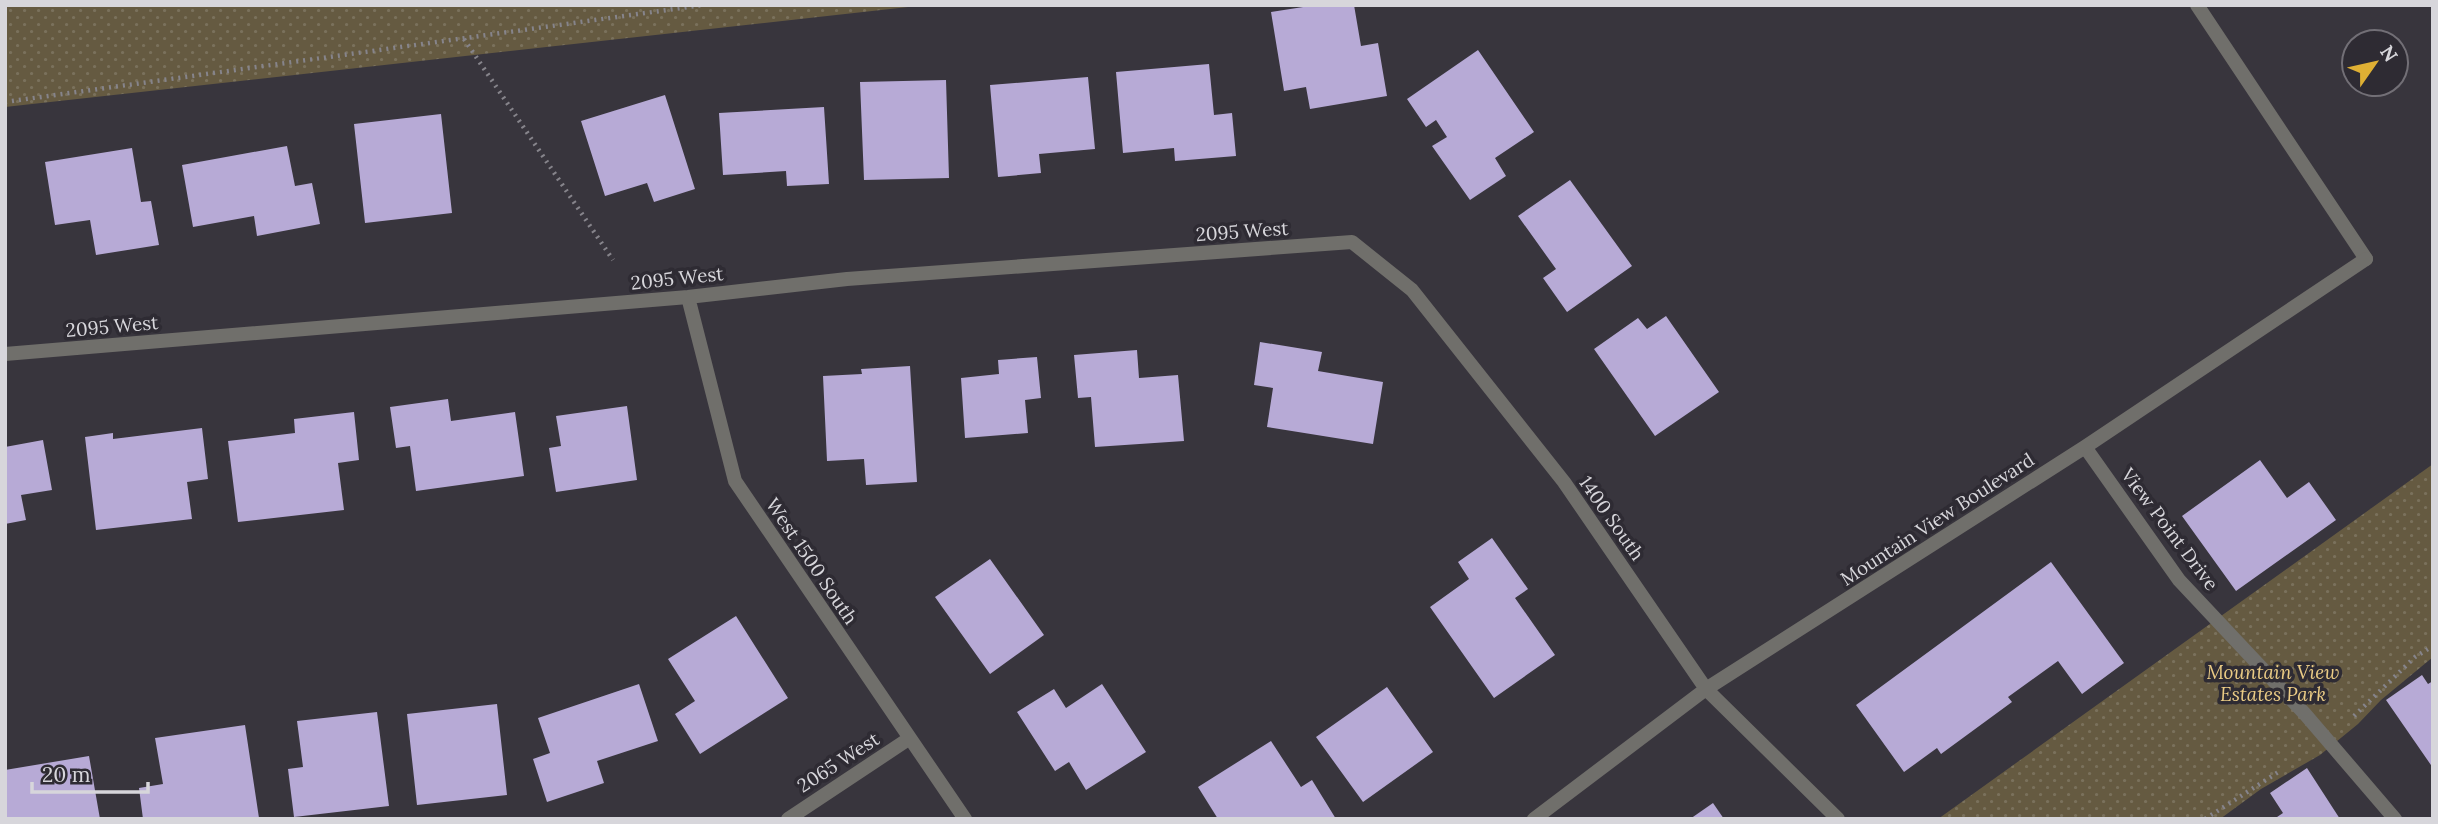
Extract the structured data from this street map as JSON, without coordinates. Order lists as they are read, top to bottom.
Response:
{
  "streets": {
    "street": [
      "2095 West",
      "1400 South",
      "Mountain View Boulevard",
      "View Point Drive",
      "West 1500 South",
      "2065 West"
    ]
  },
  "crossings": [
    ["2095 West", "1400 South"],
    ["2095 West", "West 1500 South"],
    ["1400 South", "Mountain View Boulevard"],
    ["Mountain View Boulevard", "View Point Drive"],
    ["West 1500 South", "2065 West"]
  ],
  "parks": ["Mountain View Estates Park"],
  "scale_bar": "20 m",
  "north": "top right"
}
